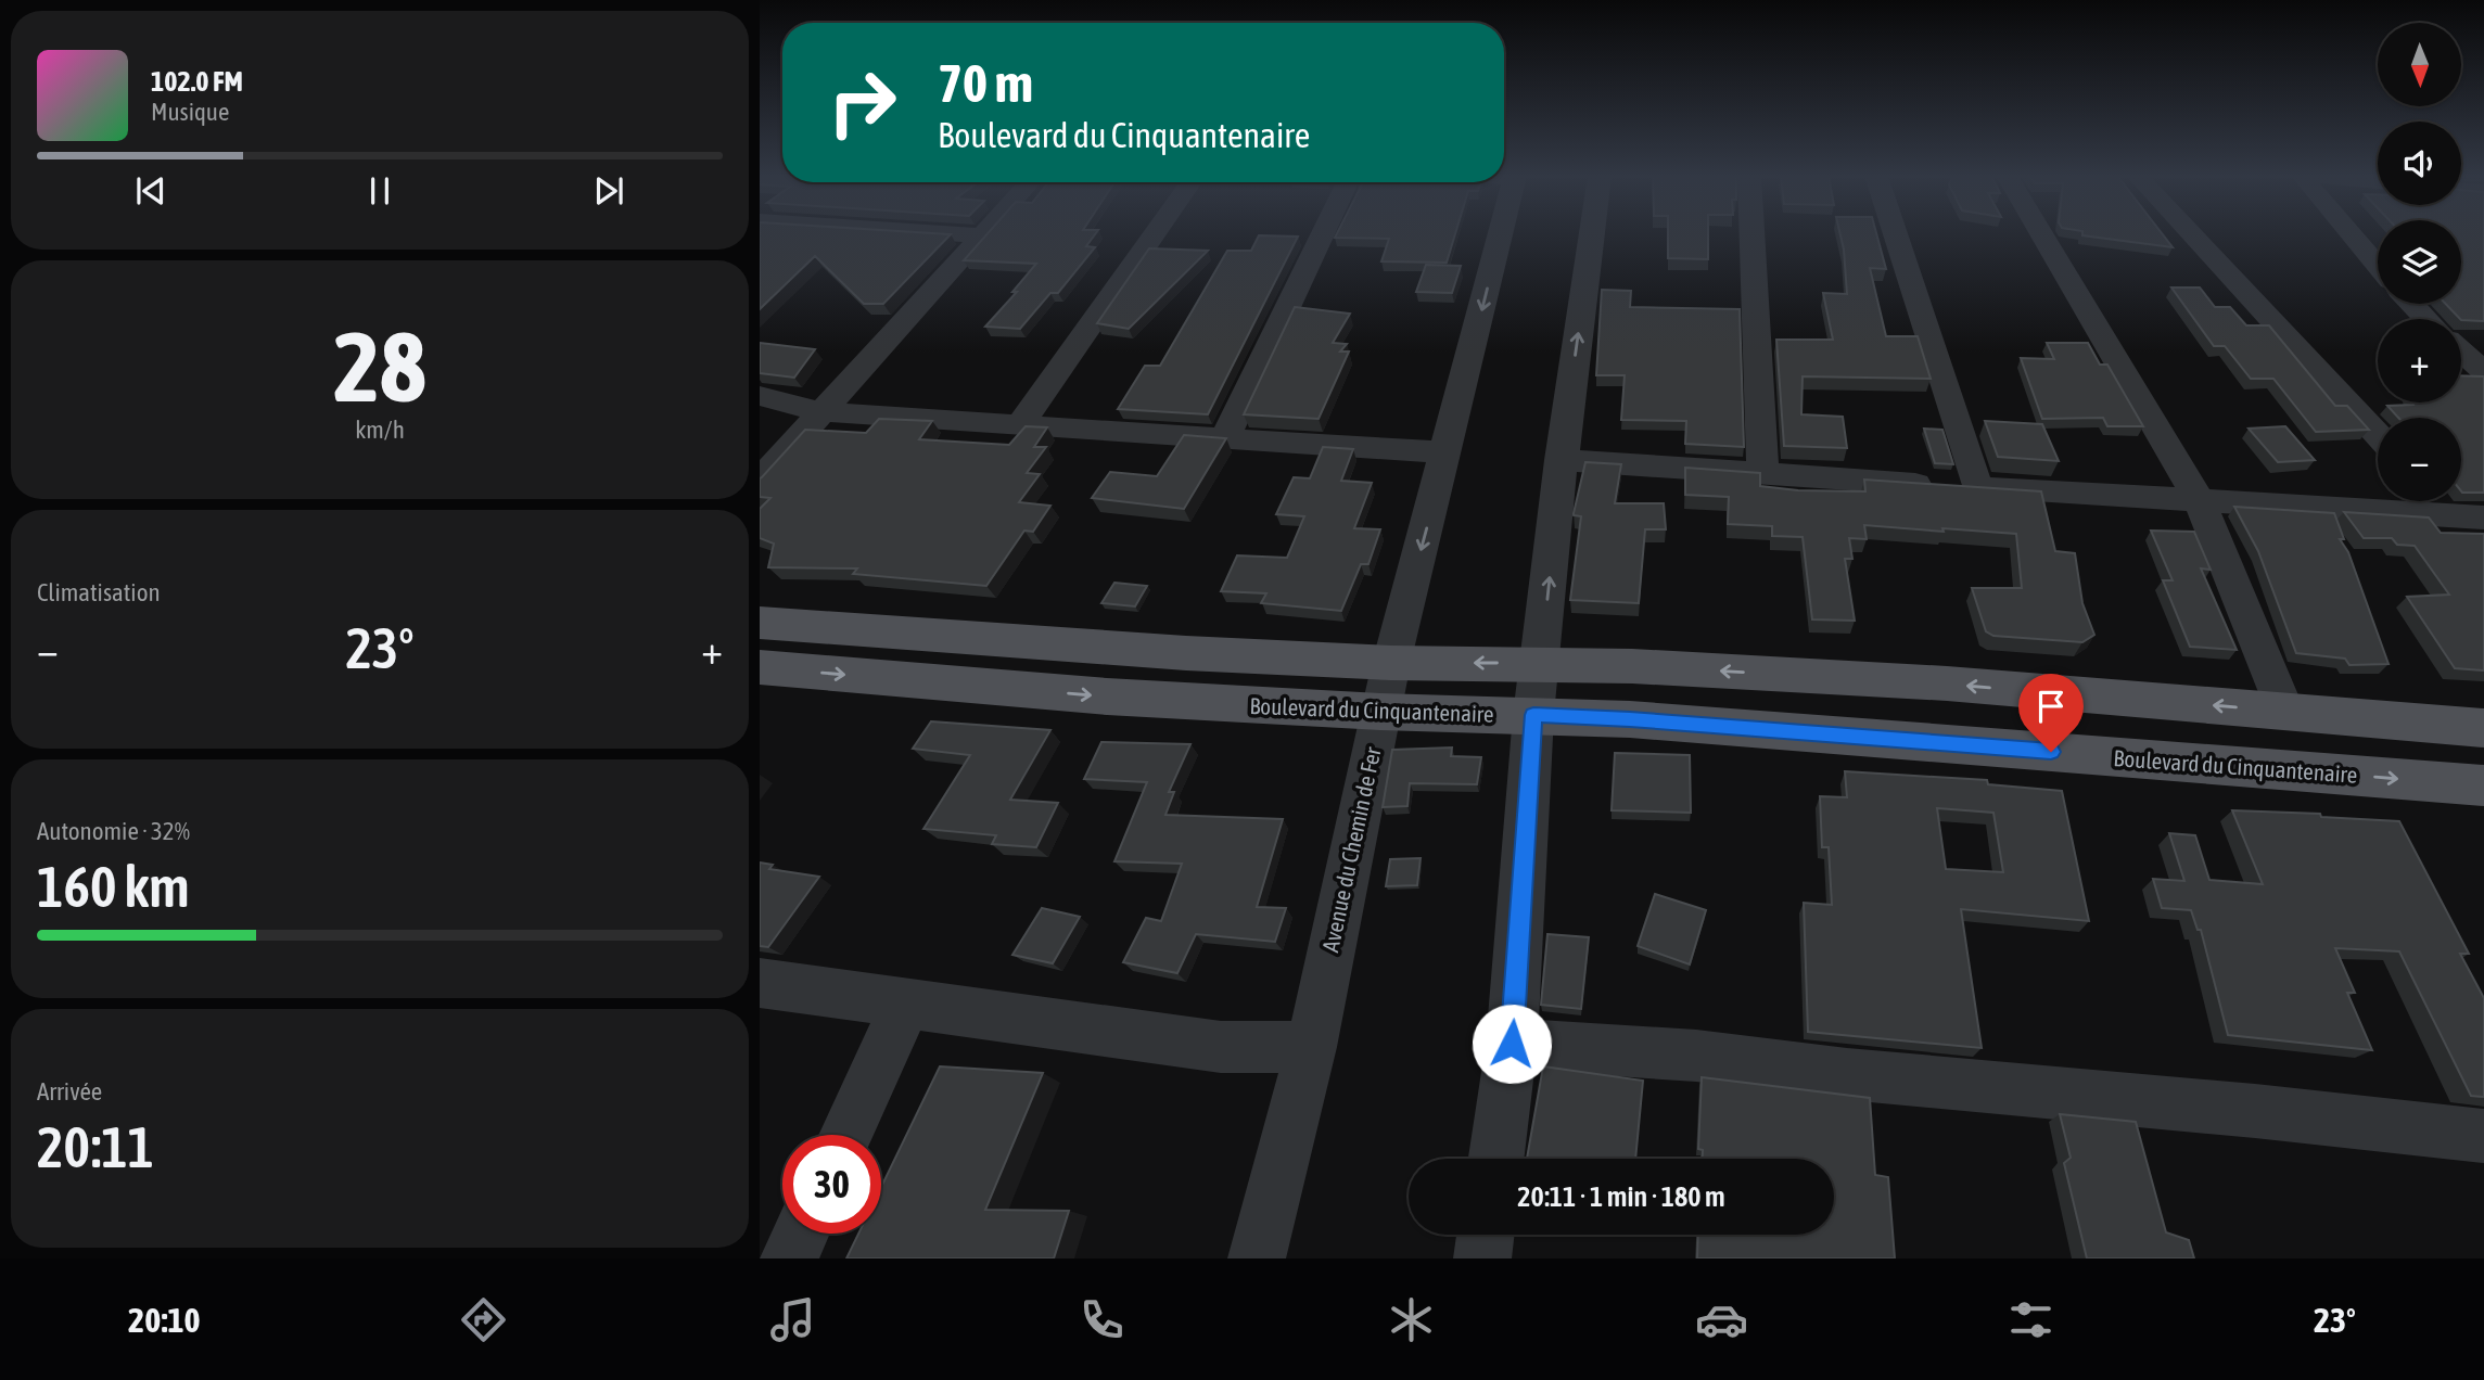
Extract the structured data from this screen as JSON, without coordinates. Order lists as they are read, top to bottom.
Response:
{
  "streets": {
    "main road": ["Boulevard du Cinquantenaire"],
    "street": ["Avenue du Chemin de Fer"]
  },
  "crossings": [
    ["Boulevard du Cinquantenaire", "Avenue du Chemin de Fer"]
  ],
  "north": "bottom",
  "page": {
    "map_buttons": ["+", "−"],
    "turn": ["70 m", "Boulevard du Cinquantenaire"],
    "song": ["102.0 FM", "Musique"],
    "tile": [
      ["28", "km/h"],
      "Climatisation",
      ["Autonomie · 32%", "160 km"],
      ["Arrivée", "20:11"]
    ],
    "heat": ["−", "23°", "+"],
    "limit": "30",
    "trip": "20:11 · 1 min · 180 m",
    "tabs": ["20:10", "23°"]
  }
}
